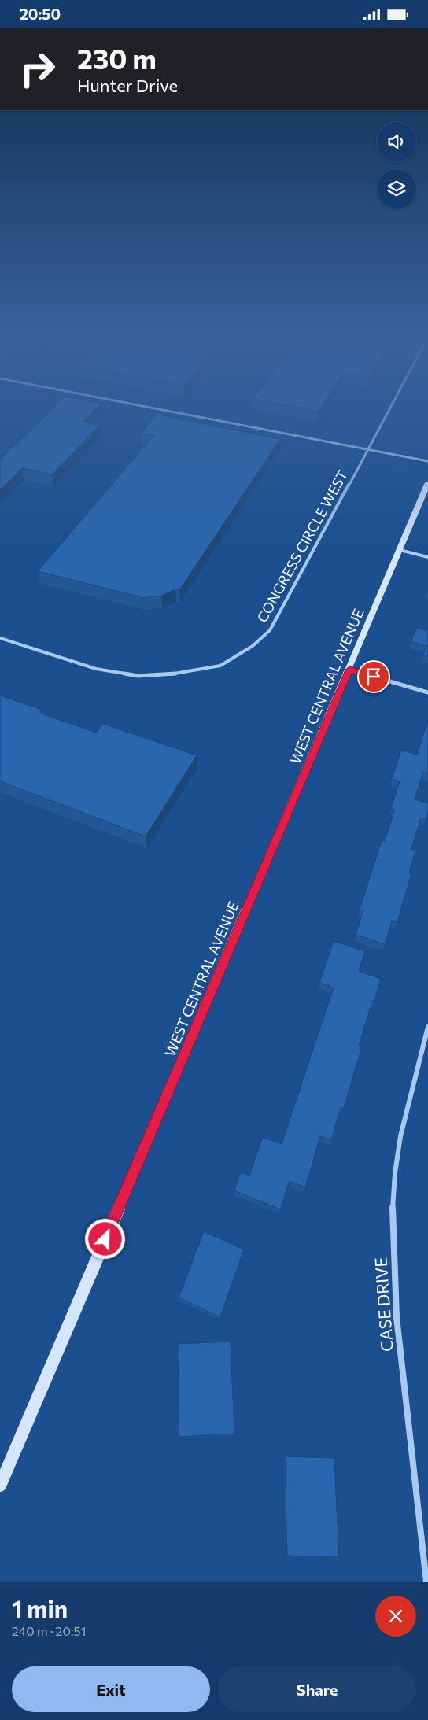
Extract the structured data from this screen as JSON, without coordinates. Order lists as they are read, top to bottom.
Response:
{
  "streets": {
    "street": ["CONGRESS CIRCLE WEST", "WEST CENTRAL AVENUE", "CASE DRIVE"]
  },
  "page": {
    "status": "20:50",
    "turn": ["230 m", "Hunter Drive"],
    "heading": ["1 min", "240 m · 20:51"],
    "buttons": ["Exit", "Share"]
  }
}
